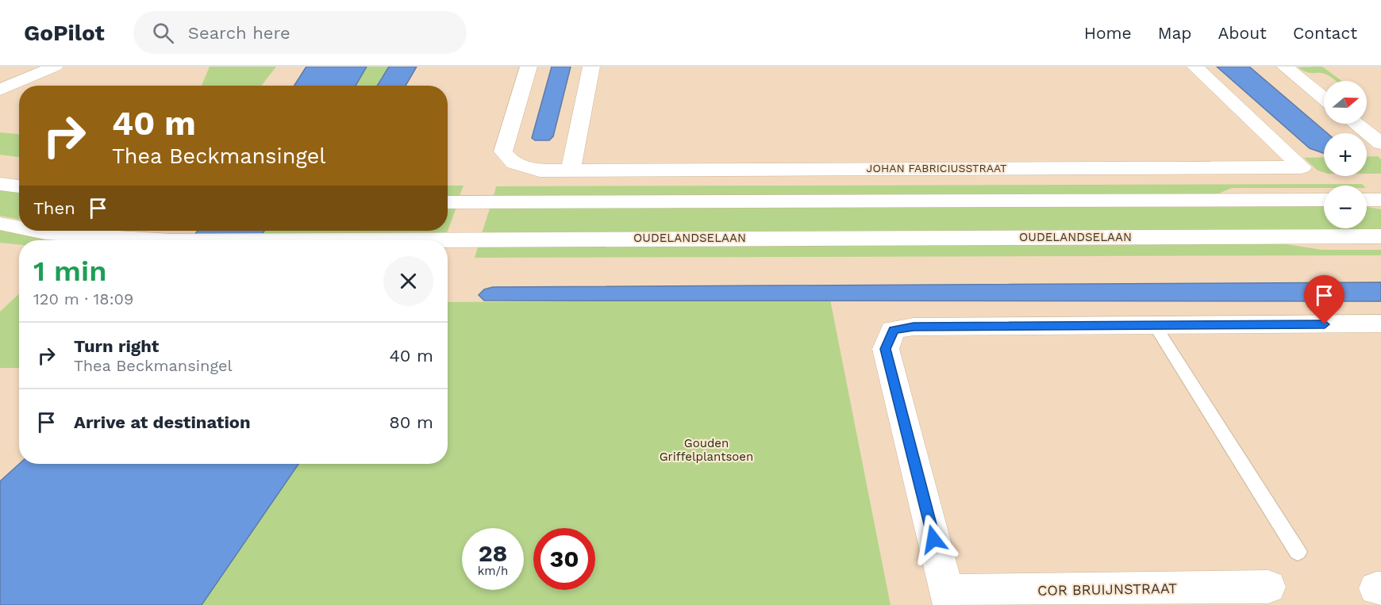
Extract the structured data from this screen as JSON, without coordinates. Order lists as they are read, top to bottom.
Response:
{
  "streets": {
    "street": ["JOHAN FABRICIUSSTRAAT", "OUDELANDSELAAN", "COR BRUIJNSTRAAT"]
  },
  "parks": ["Gouden Griffelplantsoen"],
  "north": "right",
  "page": {
    "header": "GoPilot",
    "search": "Search here",
    "nav": [
      "Home",
      "Map",
      "About",
      "Contact"
    ],
    "map_buttons": ["+", "−"],
    "turn": ["40 m", "Thea Beckmansingel"],
    "then": "Then",
    "heading": ["1 min", "120 m · 18:09"],
    "list": [
      {
        "name": "Turn right",
        "note": "Thea Beckmansingel",
        "value": "40 m"
      },
      {
        "name": "Arrive at destination",
        "value": "80 m"
      }
    ],
    "speed": "28 km/h",
    "limit": "30"
  }
}
